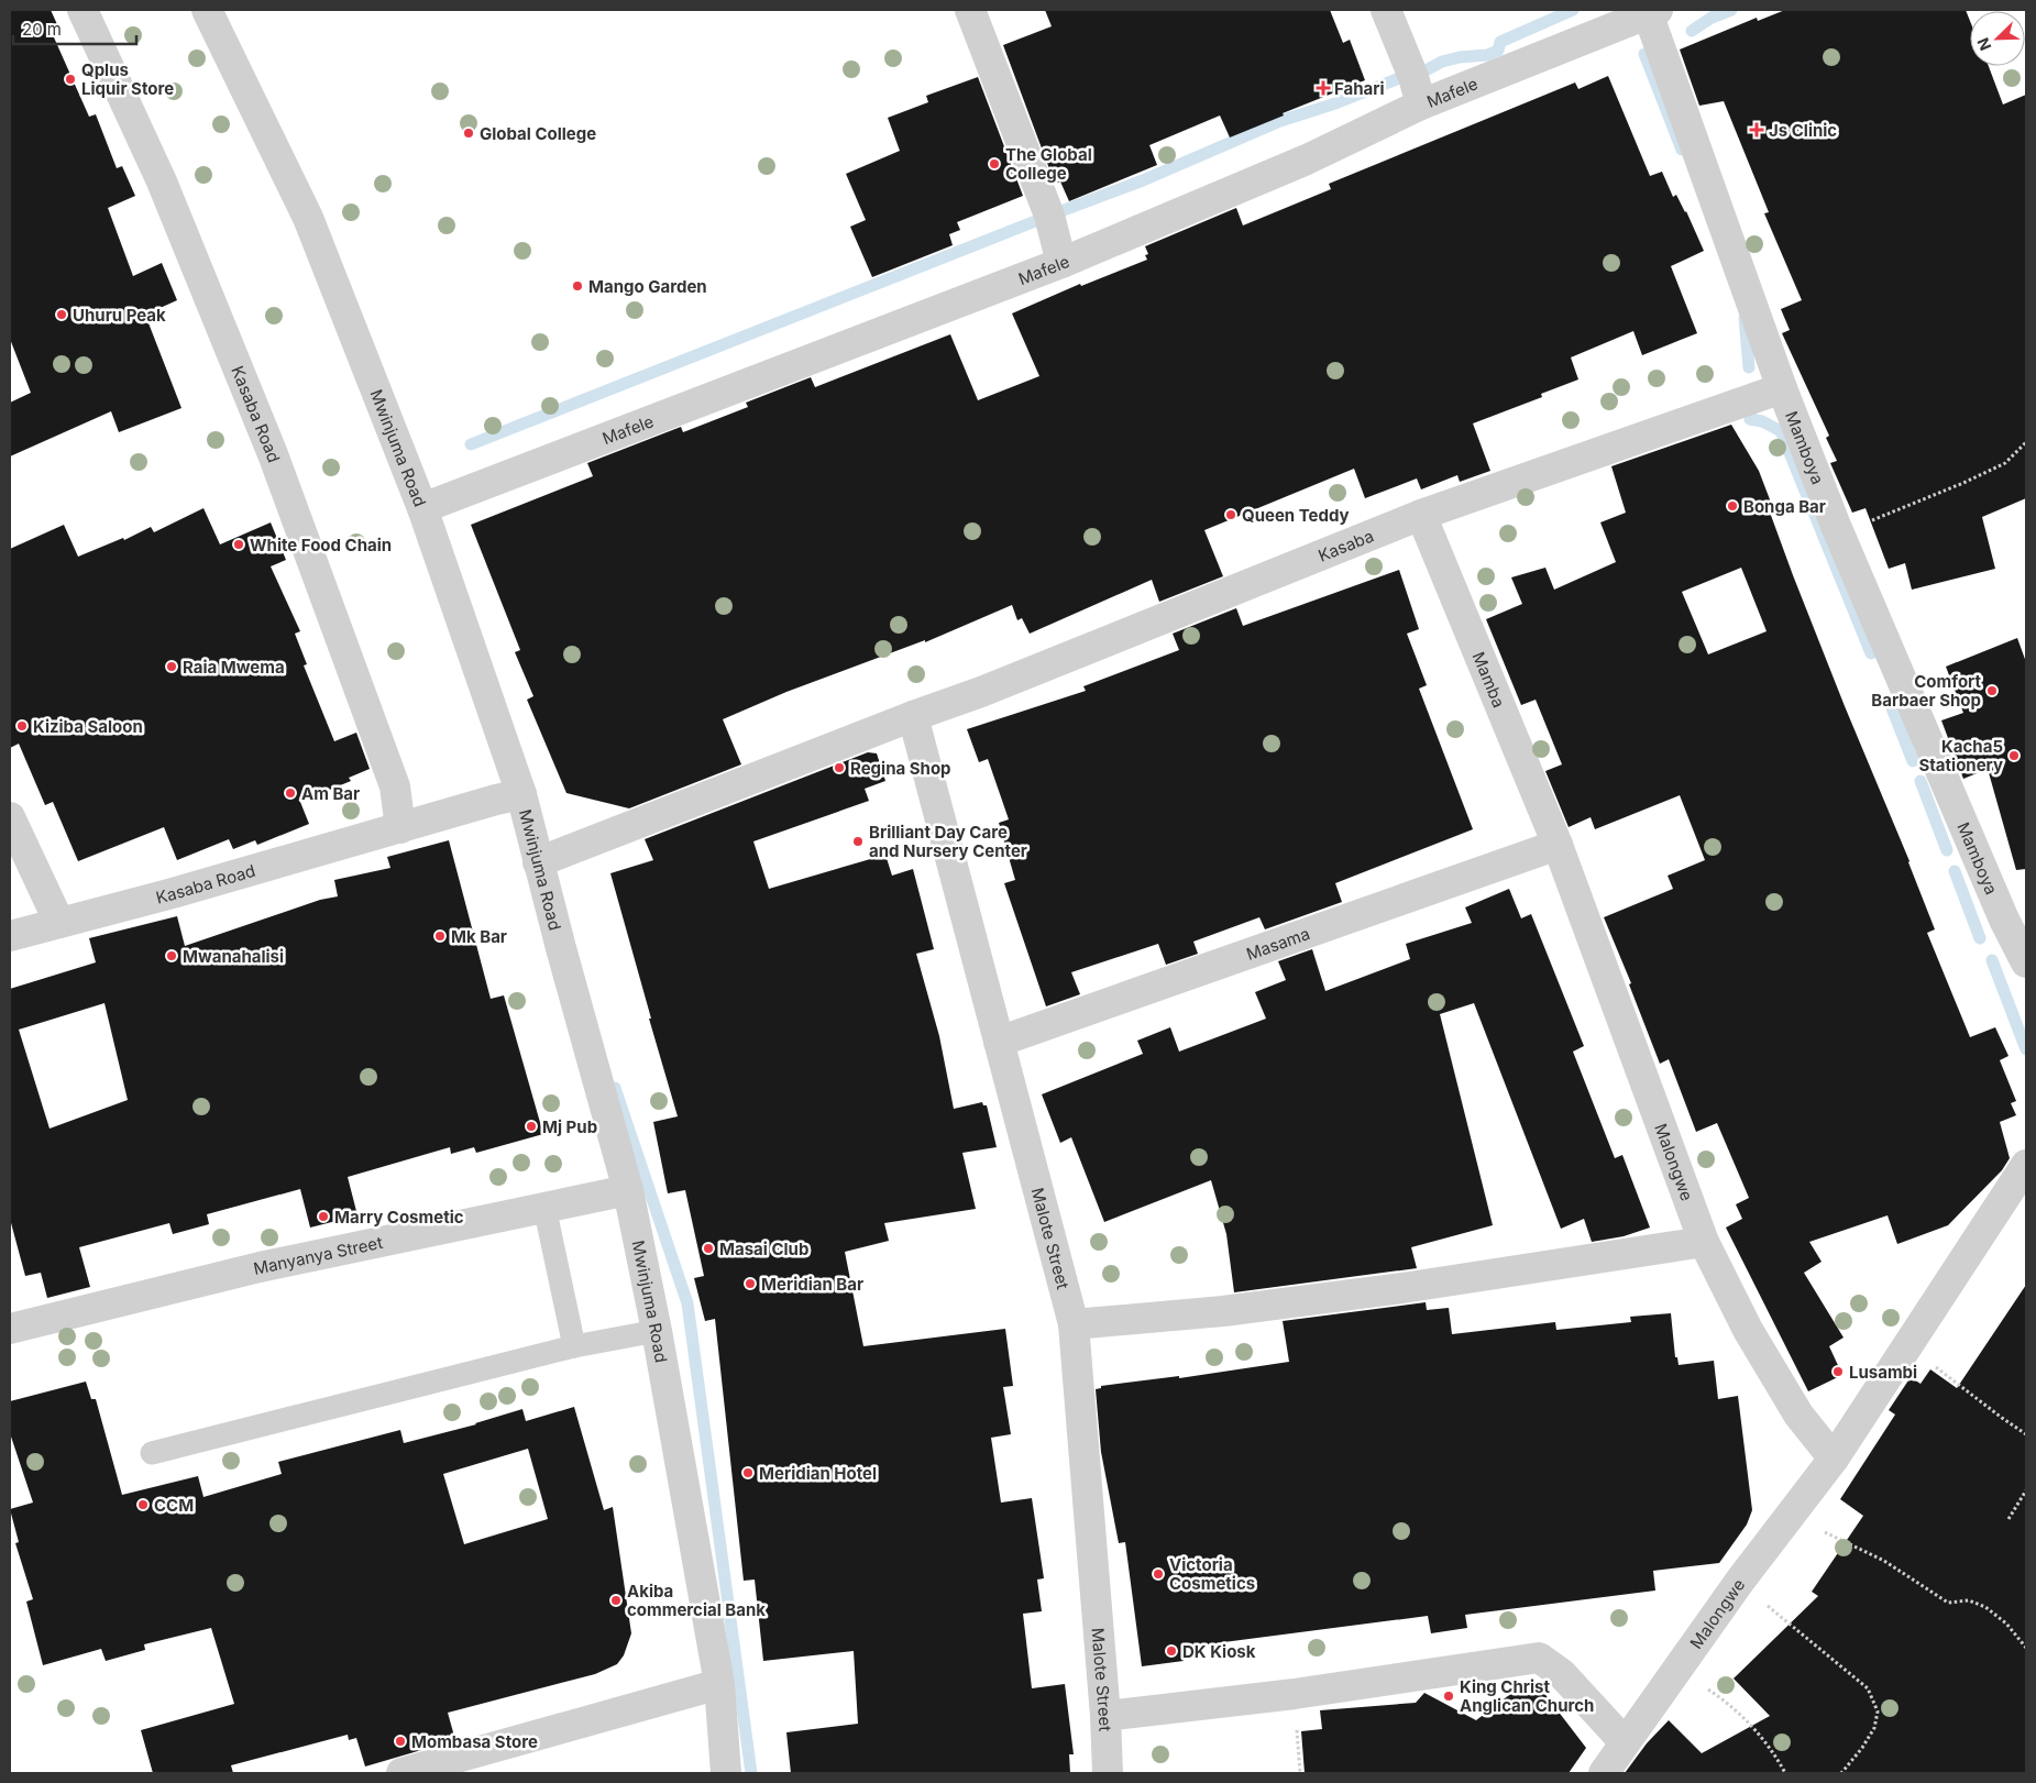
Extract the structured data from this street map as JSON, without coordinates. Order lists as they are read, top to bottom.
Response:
{
  "streets": {
    "street": [
      "Mafele",
      "Kasaba Road",
      "Mwinjuma Road",
      "Mamboya",
      "Kasaba",
      "Mamba",
      "Masama",
      "Malongwe",
      "Malote Street",
      "Manyanya Street"
    ]
  },
  "crossings": [
    ["Mafele", "Mwinjuma Road"],
    ["Mafele", "Mamboya"],
    ["Kasaba Road", "Mwinjuma Road"],
    ["Mwinjuma Road", "Kasaba"],
    ["Mwinjuma Road", "Manyanya Street"],
    ["Mamboya", "Kasaba"],
    ["Kasaba", "Mamba"],
    ["Kasaba", "Malote Street"],
    ["Mamba", "Masama"],
    ["Mamba", "Malongwe"],
    ["Masama", "Malongwe"],
    ["Masama", "Malote Street"]
  ],
  "places": {
    "other": [
      "Qplus Liquir Store",
      "Global College",
      "The Global College",
      "Mango Garden",
      "Uhuru Peak",
      "Bonga Bar",
      "Queen Teddy",
      "White Food Chain",
      "Raia Mwema",
      "Comfort Barbaer Shop",
      "Kiziba Saloon",
      "Kacha5 Stationery",
      "Regina Shop",
      "Am Bar",
      "Brilliant Day Care and Nursery Center",
      "Mk Bar",
      "Mwanahalisi",
      "Mj Pub",
      "Marry Cosmetic",
      "Masai Club",
      "Meridian Bar",
      "Lusambi",
      "Meridian Hotel",
      "CCM",
      "Victoria Cosmetics",
      "Akiba commercial Bank",
      "DK Kiosk",
      "King Christ Anglican Church",
      "Mombasa Store"
    ],
    "health": ["Fahari", "Js Clinic"]
  },
  "scale_bar": "20 m",
  "north": "bottom left"
}
